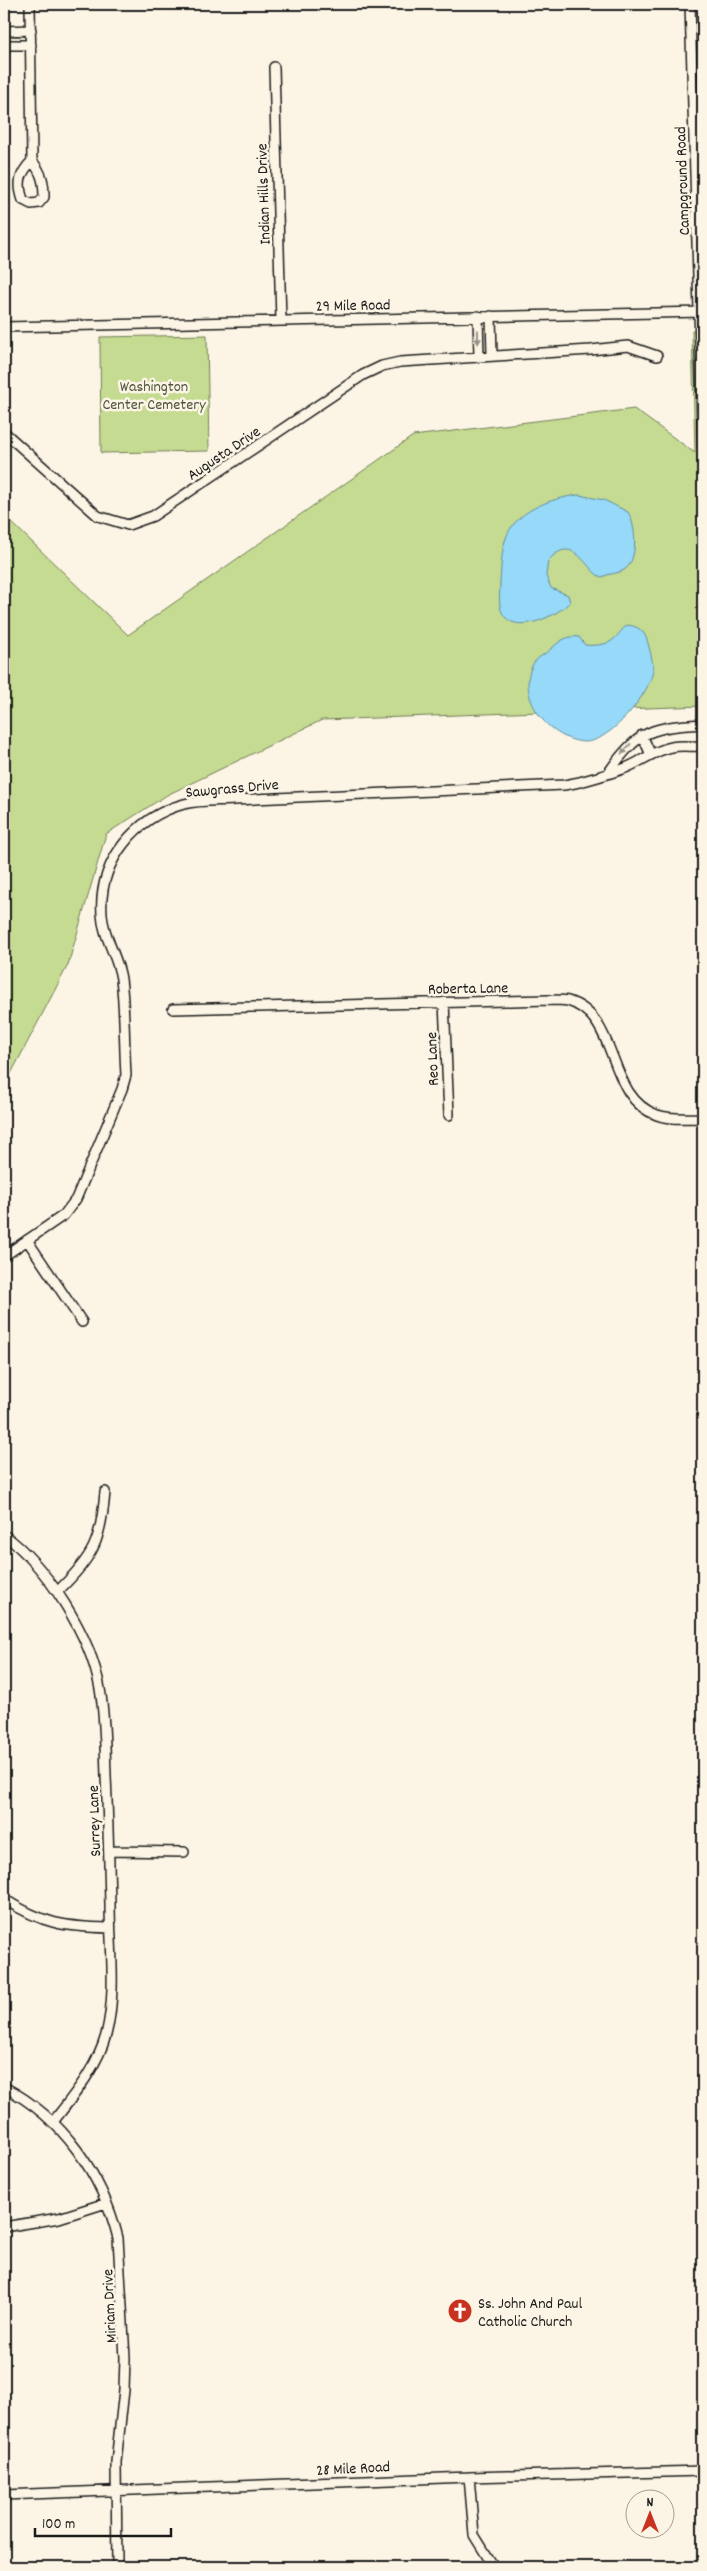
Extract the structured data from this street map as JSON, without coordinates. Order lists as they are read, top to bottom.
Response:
{
  "streets": {
    "street": [
      "Campground Road",
      "Indian Hills Drive",
      "29 Mile Road",
      "Augusta Drive",
      "Sawgrass Drive",
      "Roberta Lane",
      "Reo Lane",
      "Surrey Lane",
      "Miriam Drive",
      "28 Mile Road"
    ]
  },
  "crossings": [
    ["Campground Road", "29 Mile Road"],
    ["Indian Hills Drive", "29 Mile Road"],
    ["Roberta Lane", "Reo Lane"],
    ["Surrey Lane", "Miriam Drive"],
    ["Miriam Drive", "28 Mile Road"]
  ],
  "parks": ["Washington Center Cemetery"],
  "places": {
    "church": ["Ss. John And Paul Catholic Church"]
  },
  "scale_bar": "100 m",
  "north": "top"
}
